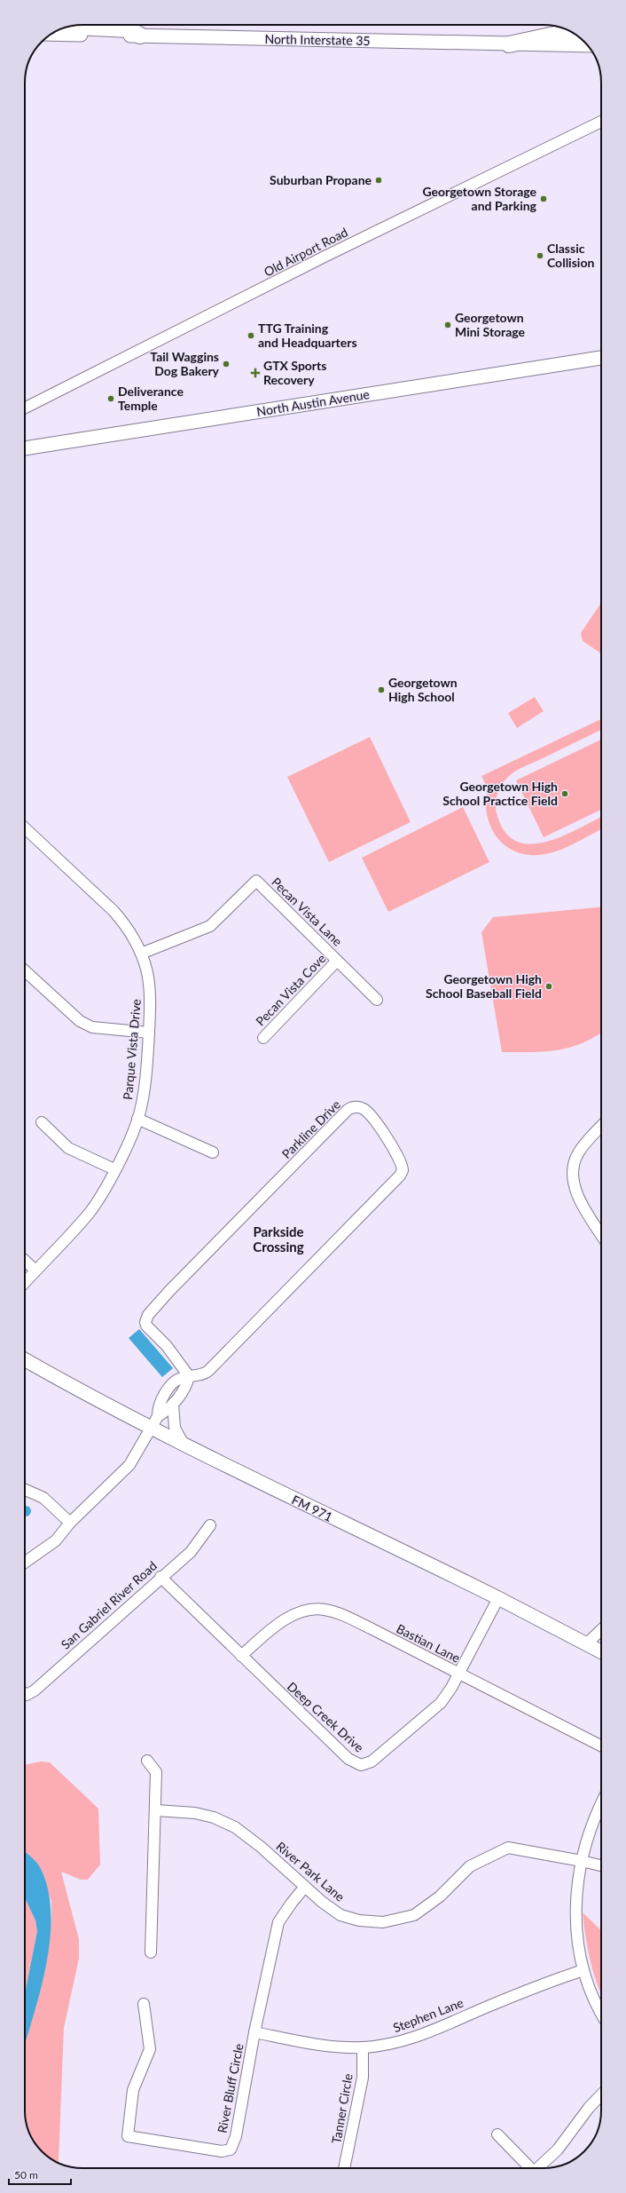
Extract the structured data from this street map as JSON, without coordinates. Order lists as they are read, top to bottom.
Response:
{
  "streets": {
    "main road": ["North Interstate 35", "North Austin Avenue", "FM 971"],
    "street": [
      "Old Airport Road",
      "Pecan Vista Lane",
      "Pecan Vista Cove",
      "Parque Vista Drive",
      "Parkline Drive",
      "San Gabriel River Road",
      "Bastian Lane",
      "Deep Creek Drive",
      "River Park Lane",
      "Stephen Lane",
      "River Bluff Circle",
      "Tanner Circle"
    ]
  },
  "crossings": [
    ["Pecan Vista Lane", "Pecan Vista Cove"],
    ["Pecan Vista Lane", "Parque Vista Drive"],
    ["Parkline Drive", "FM 971"],
    ["FM 971", "Deep Creek Drive"],
    ["San Gabriel River Road", "Deep Creek Drive"],
    ["Bastian Lane", "Deep Creek Drive"],
    ["River Park Lane", "River Bluff Circle"],
    ["Stephen Lane", "River Bluff Circle"],
    ["Stephen Lane", "Tanner Circle"]
  ],
  "districts": ["Parkside Crossing"],
  "places": {
    "other": [
      "Suburban Propane",
      "Georgetown Storage and Parking",
      "Classic Collision",
      "Georgetown Mini Storage",
      "TTG Training and Headquarters",
      "Tail Waggins Dog Bakery",
      "Deliverance Temple",
      "Georgetown High School",
      "Georgetown High School Practice Field",
      "Georgetown High School Baseball Field"
    ],
    "health": ["GTX Sports Recovery"]
  },
  "scale_bar": "50 m"
}
